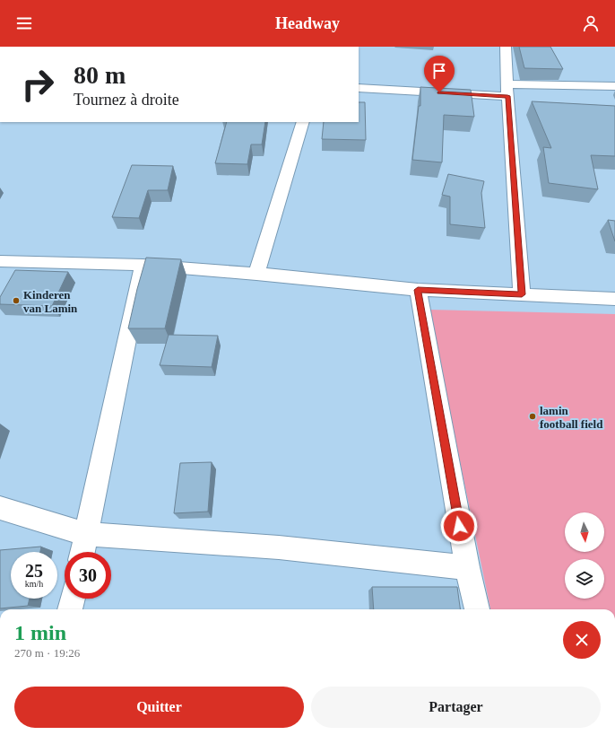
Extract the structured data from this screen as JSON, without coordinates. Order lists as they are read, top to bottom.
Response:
{
  "places": ["Kinderen van Lamin", "lamin football field"],
  "north": "bottom",
  "page": {
    "header": "Headway",
    "turn": ["80 m", "Tournez à droite"],
    "speed": "25 km/h",
    "limit": "30",
    "heading": ["1 min", "270 m · 19:26"],
    "buttons": ["Quitter", "Partager"]
  }
}
